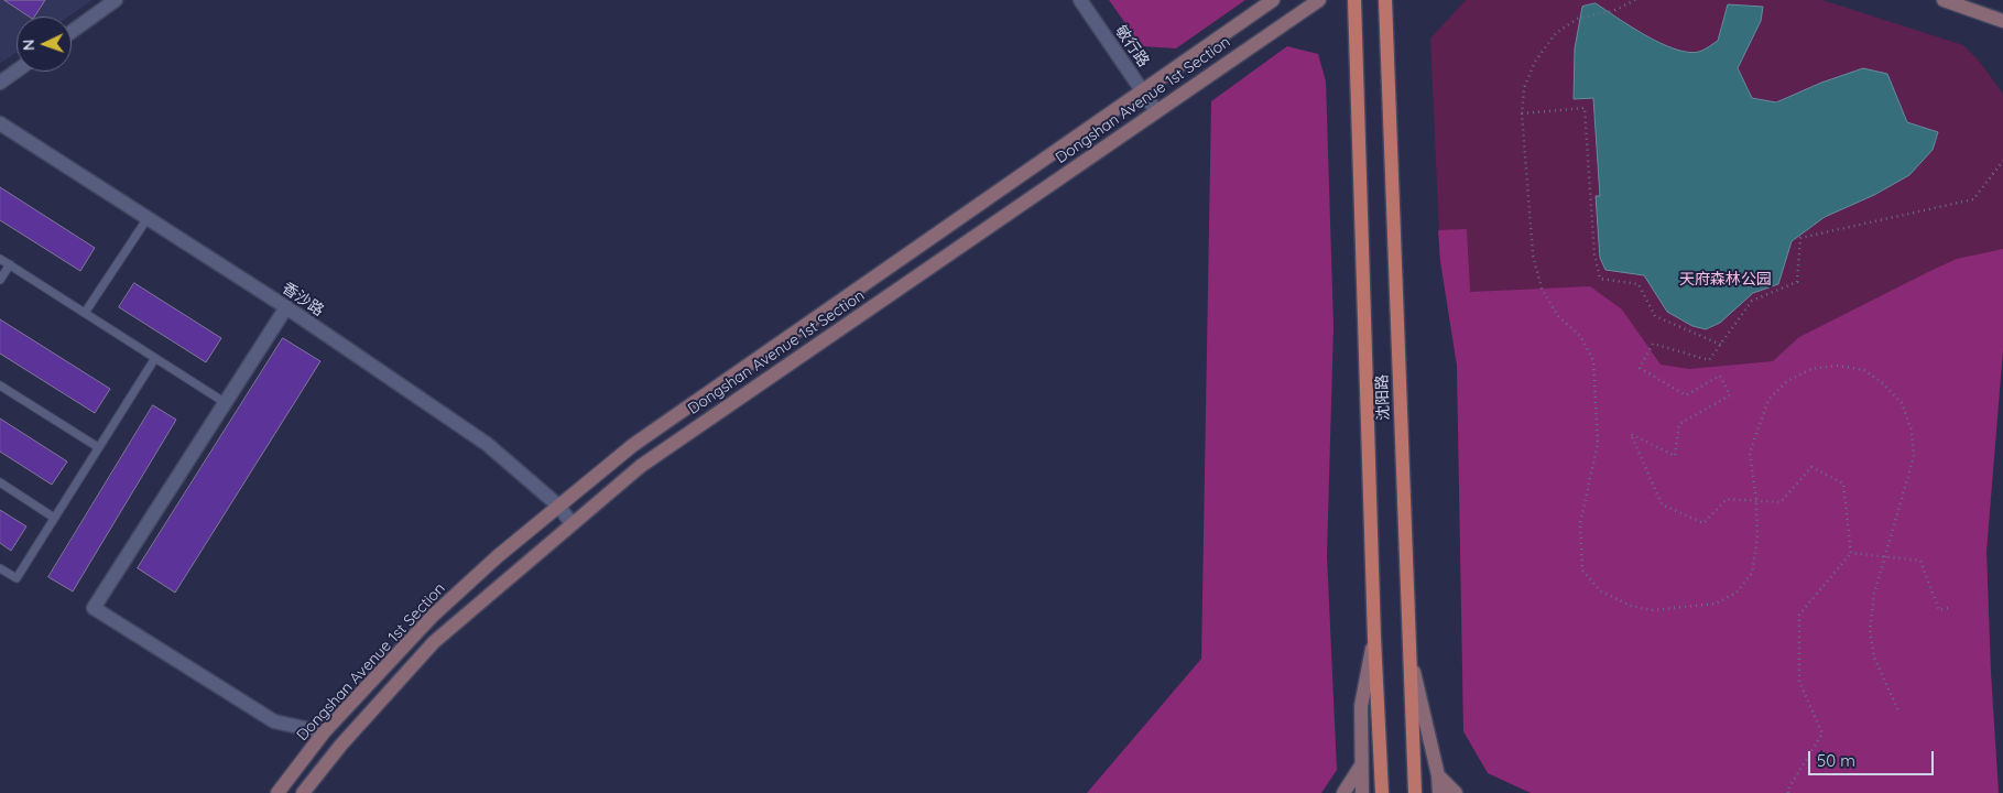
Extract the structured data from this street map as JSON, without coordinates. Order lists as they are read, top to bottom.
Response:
{
  "streets": {
    "main road": ["沈阳路"],
    "street": ["敏行路", "Dongshan Avenue 1st Section", "香沙路"]
  },
  "crossings": [
    ["敏行路", "Dongshan Avenue 1st Section"],
    ["Dongshan Avenue 1st Section", "香沙路"]
  ],
  "parks": ["天府森林公园"],
  "scale_bar": "50 m",
  "north": "left"
}
